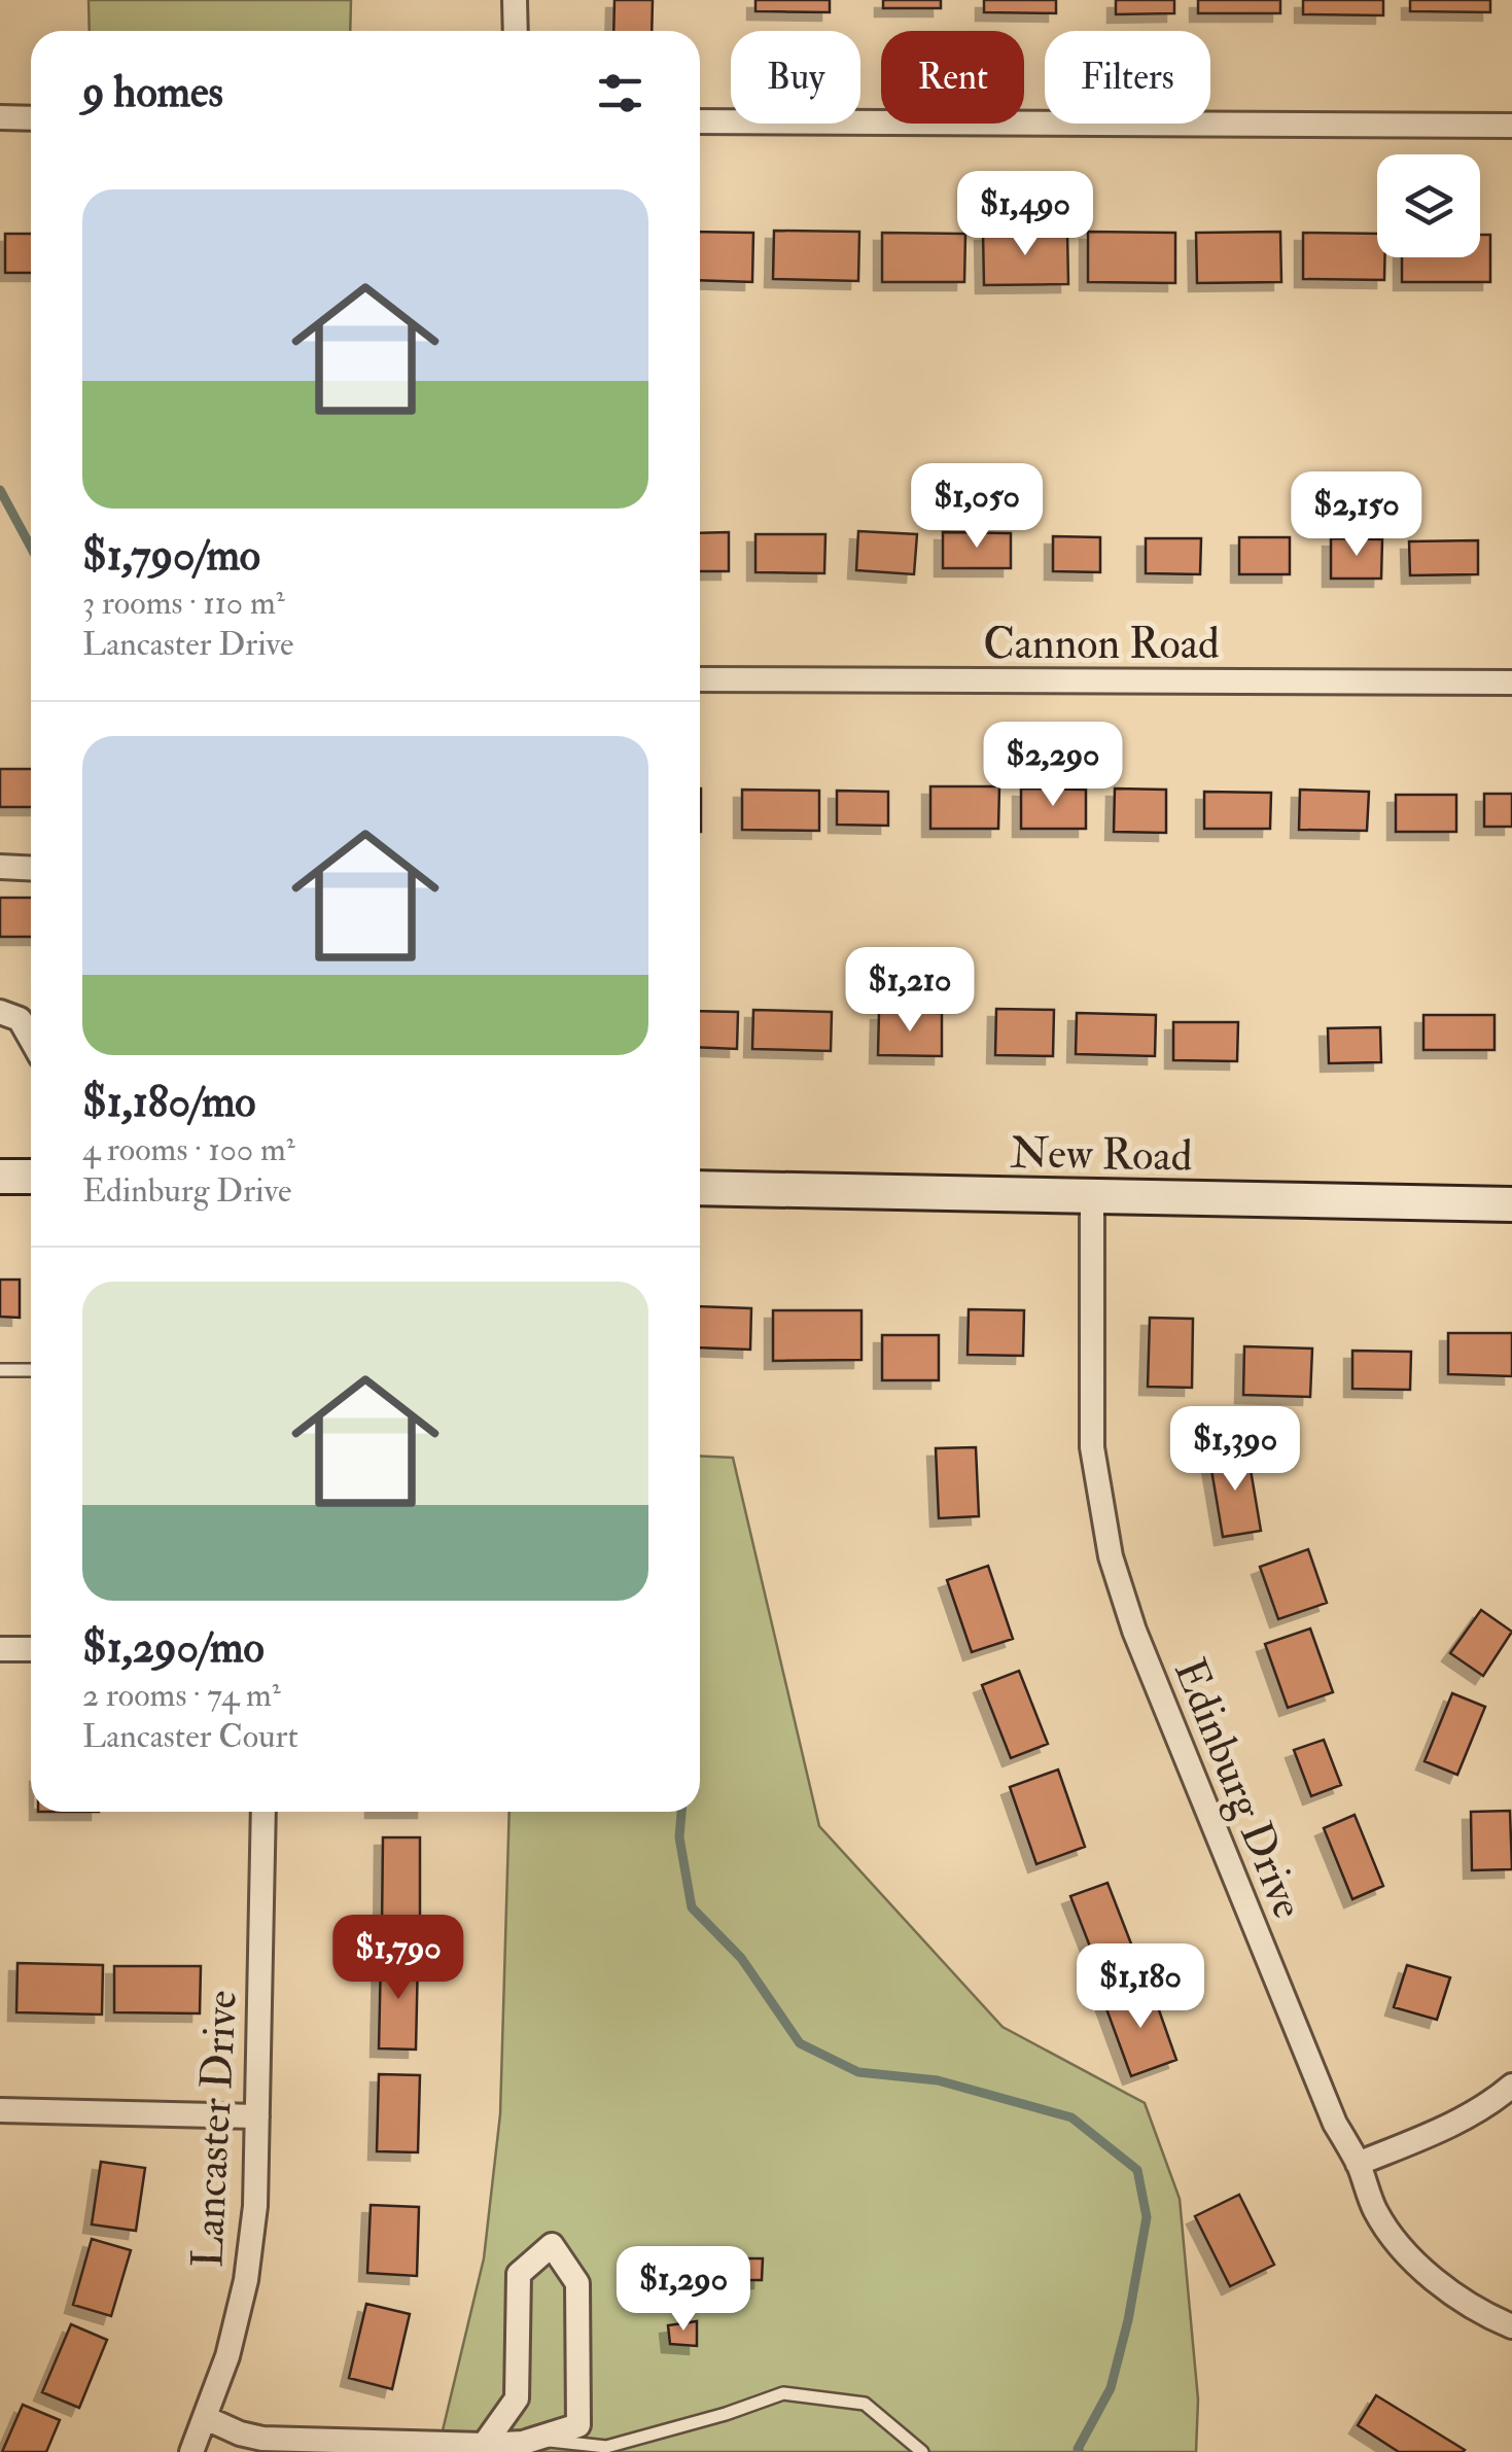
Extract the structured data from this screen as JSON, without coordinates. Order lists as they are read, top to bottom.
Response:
{
  "streets": {
    "street": [
      "Cannon Road",
      "New Road",
      "Edinburg Drive",
      "Lancaster Drive"
    ]
  },
  "crossings": [
    ["New Road", "Edinburg Drive"]
  ],
  "page": {
    "chip": ["Buy", "Rent", "Filters"],
    "heading": "9 homes",
    "list": [
      {
        "name": "$1,790/mo",
        "note": "3 rooms · 110 m² · Lancaster Drive"
      },
      {
        "name": "$1,180/mo",
        "note": "4 rooms · 100 m² · Edinburg Drive"
      },
      {
        "name": "$1,290/mo",
        "note": "2 rooms · 74 m² · Lancaster Court"
      }
    ],
    "price": [
      "$1,490",
      "$1,050",
      "$2,150",
      "$2,290",
      "$1,210",
      "$1,390",
      "$1,790",
      "$1,180",
      "$1,290"
    ]
  }
}
